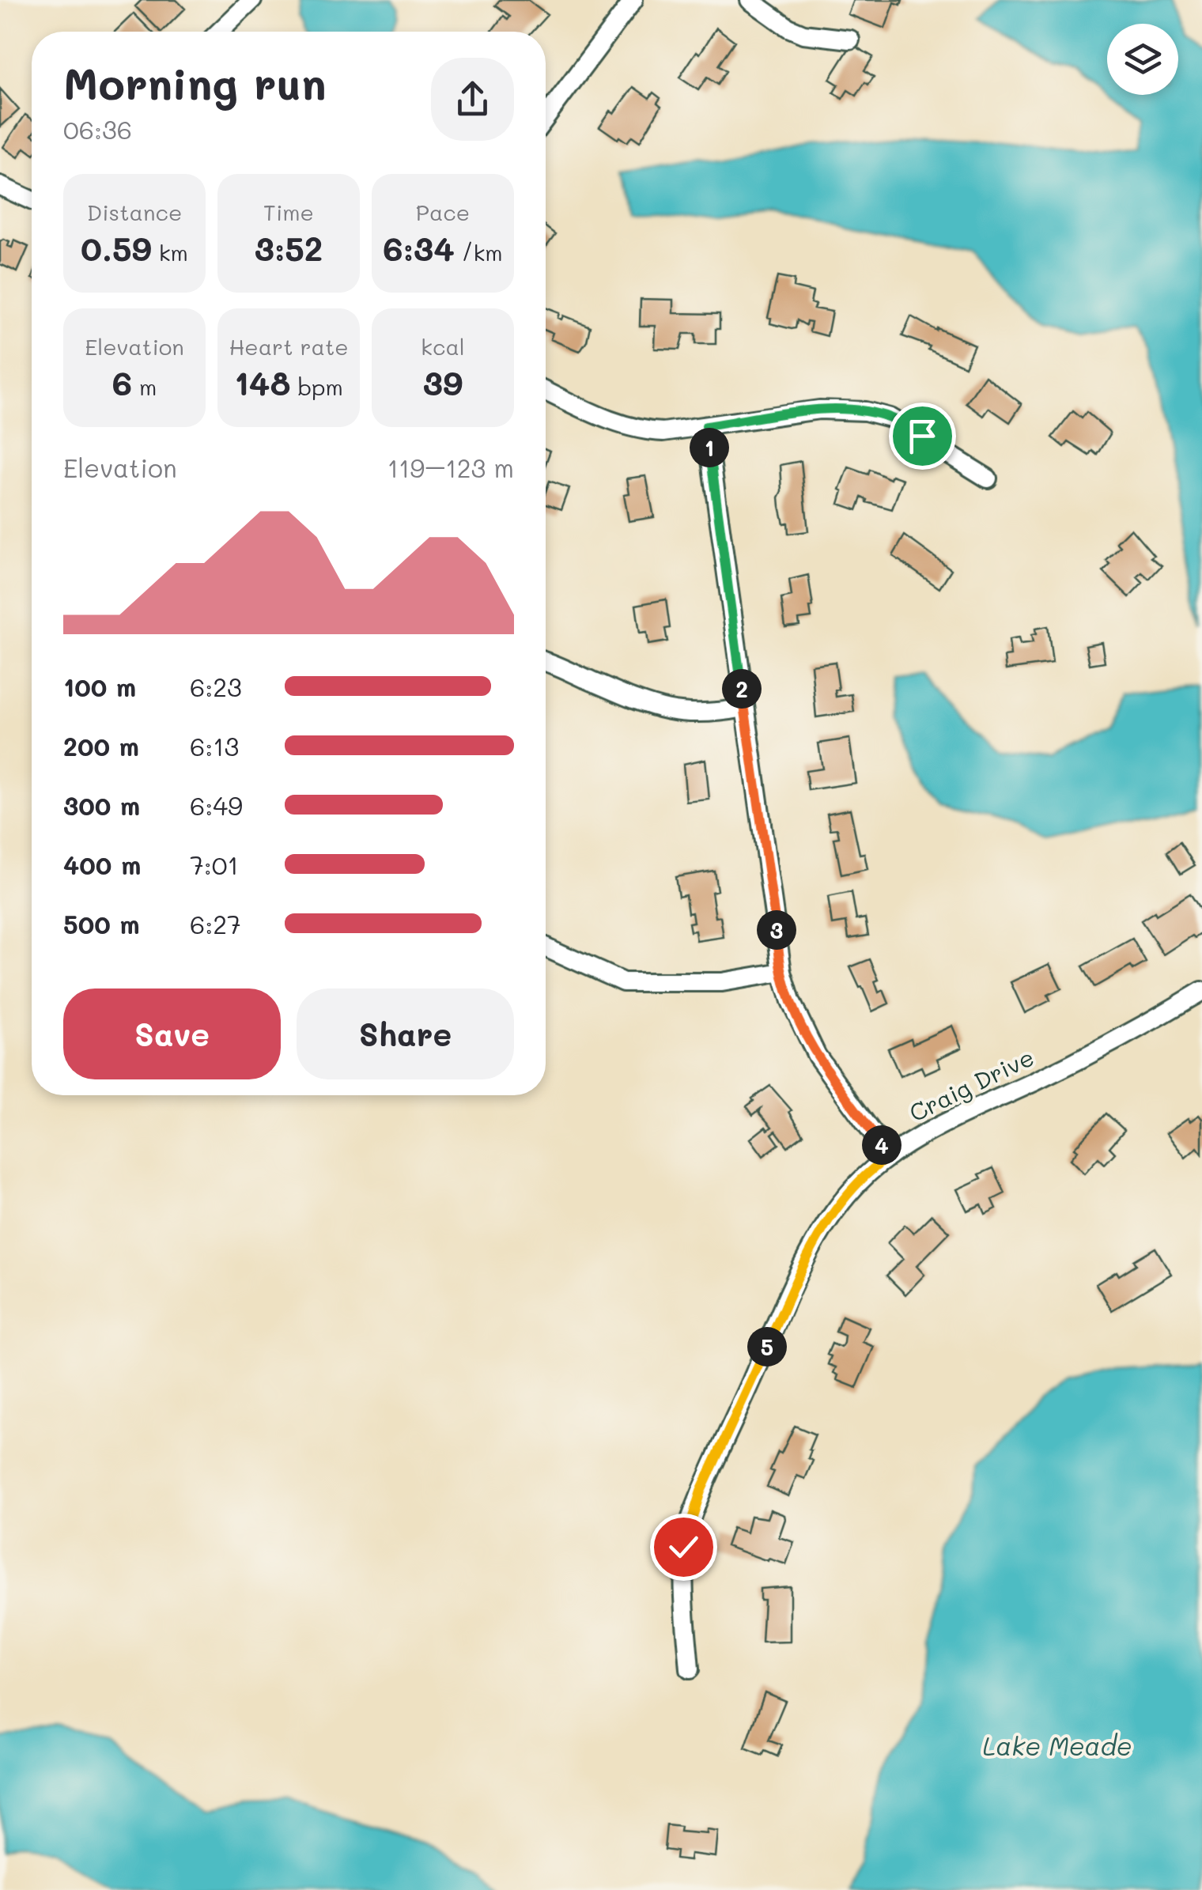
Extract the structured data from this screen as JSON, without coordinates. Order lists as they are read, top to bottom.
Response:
{
  "streets": {
    "street": ["Craig Drive"]
  },
  "water": ["Lake Meade"],
  "page": {
    "heading": ["Morning run", "06:36"],
    "stats": [
      ["Distance", "0.59 km"],
      ["Time", "3:52"],
      ["Pace", "6:34 /km"],
      ["Elevation", "6 m"],
      ["Heart rate", "148 bpm"],
      ["kcal", "39"]
    ],
    "pins": [
      "1",
      "2",
      "3",
      "4",
      "5"
    ],
    "chart": ["Elevation", "119–123 m"],
    "list": [
      {
        "name": "100 m",
        "note": "6:23"
      },
      {
        "name": "200 m",
        "note": "6:13"
      },
      {
        "name": "300 m",
        "note": "6:49"
      },
      {
        "name": "400 m",
        "note": "7:01"
      },
      {
        "name": "500 m",
        "note": "6:27"
      }
    ],
    "buttons": ["Save", "Share"]
  }
}
